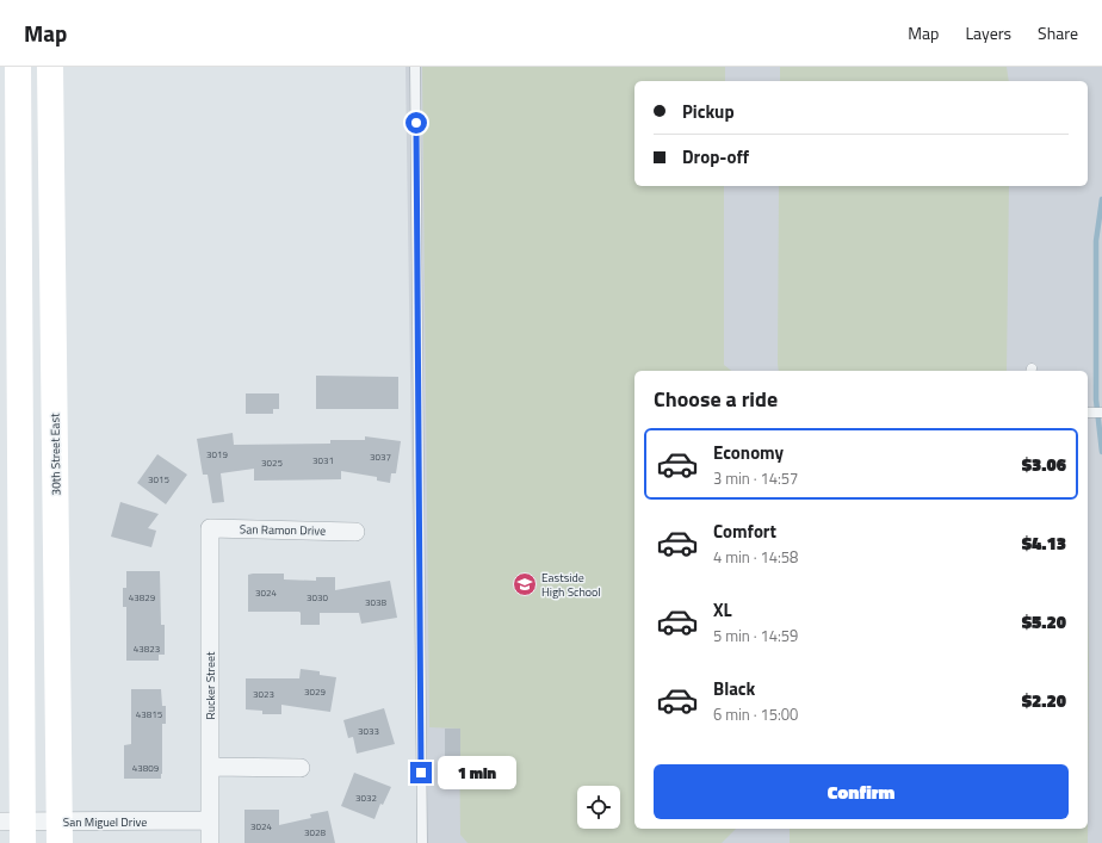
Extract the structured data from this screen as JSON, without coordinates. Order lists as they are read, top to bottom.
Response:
{
  "streets": {
    "main road": ["30th Street East"],
    "street": ["San Ramon Drive", "Rucker Street", "San Miguel Drive"]
  },
  "crossings": [
    ["30th Street East", "San Miguel Drive"],
    ["San Ramon Drive", "Rucker Street"],
    ["Rucker Street", "San Miguel Drive"]
  ],
  "places": {
    "school or university": ["Eastside High School"]
  },
  "house_numbers": [
    "3019",
    "3037",
    "3031",
    "3025",
    "3015",
    "3024",
    "43829",
    "3030",
    "3038",
    "43823",
    "3029",
    "3023",
    "43815",
    "3033",
    "43809",
    "3032",
    "3024",
    "3028"
  ],
  "page": {
    "header": "Map",
    "nav": ["Map", "Layers", "Share"],
    "banner": ["Pickup", "Drop-off"],
    "heading": "Choose a ride",
    "list": [
      {
        "name": "Economy",
        "note": "3 min · 14:57",
        "value": "$3.06"
      },
      {
        "name": "Comfort",
        "note": "4 min · 14:58",
        "value": "$4.13"
      },
      {
        "name": "XL",
        "note": "5 min · 14:59",
        "value": "$5.20"
      },
      {
        "name": "Black",
        "note": "6 min · 15:00",
        "value": "$2.20"
      }
    ],
    "buttons": "Confirm",
    "bubble": "1 min"
  }
}
